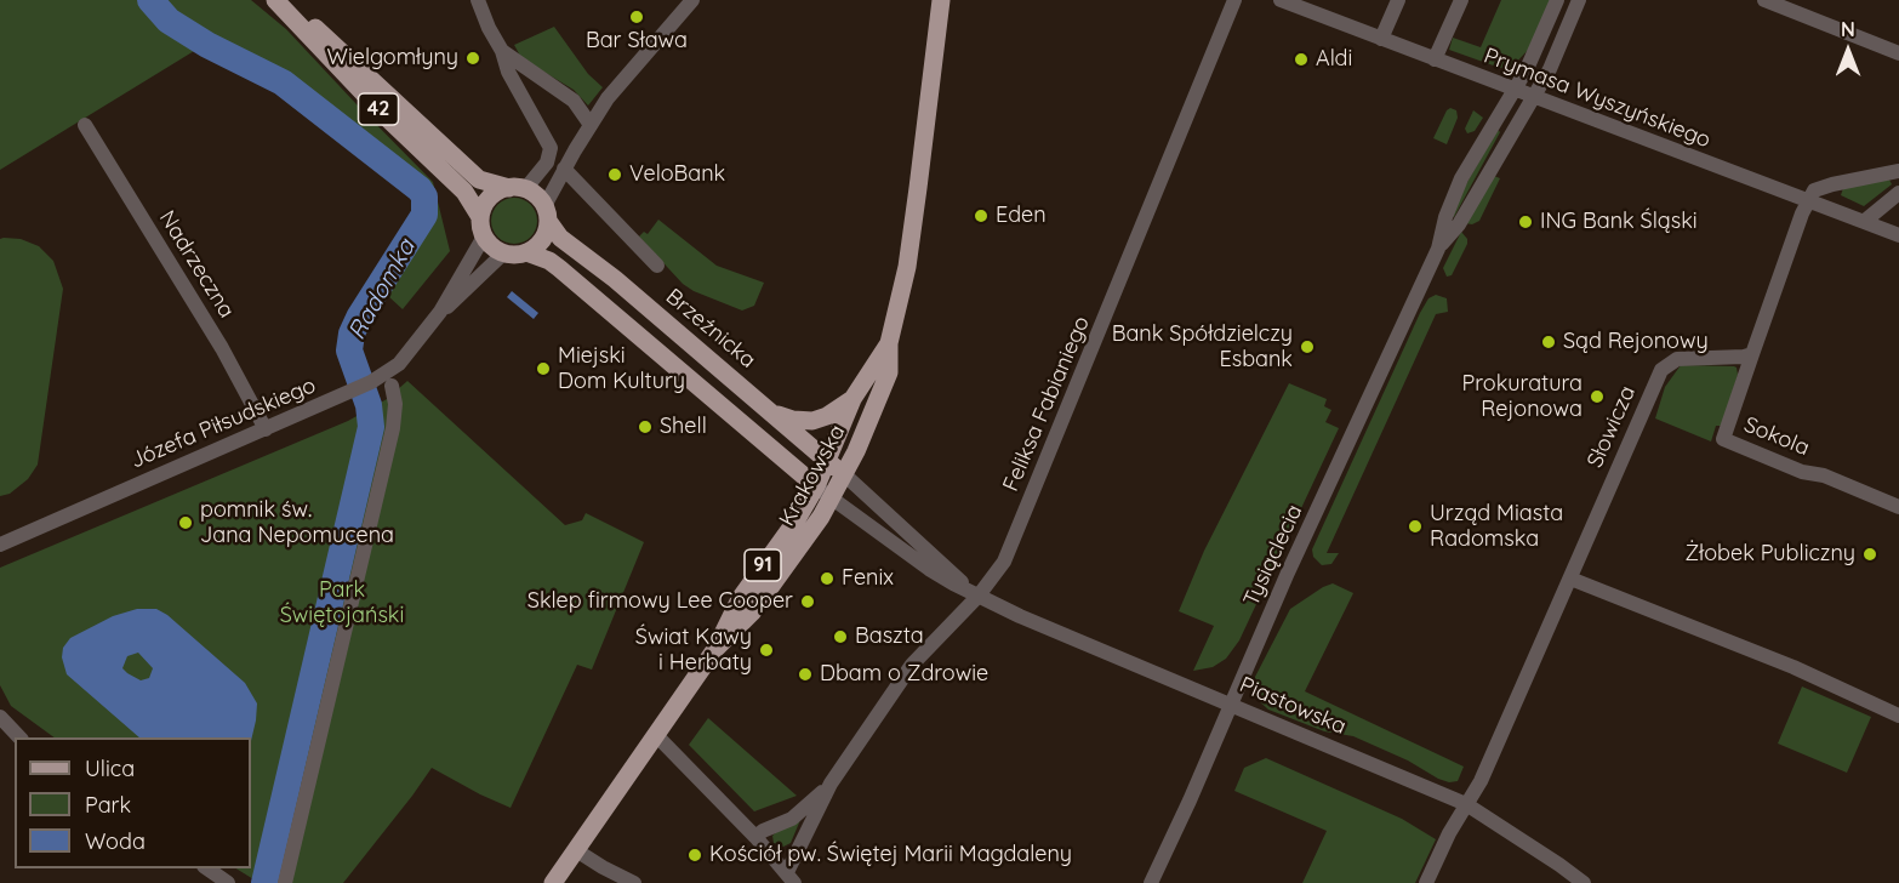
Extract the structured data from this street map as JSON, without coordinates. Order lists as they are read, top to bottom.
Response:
{
  "streets": {
    "main road": [
      "42",
      "Brzeźnicka",
      "Krakowska",
      "91"
    ],
    "street": [
      "Prymasa Wyszyńskiego",
      "Nadrzeczna",
      "Feliksa Fabianiego",
      "Józefa Piłsudskiego",
      "Słowicza",
      "Sokola",
      "Tysiąclecia",
      "Piastowska"
    ]
  },
  "crossings": [
    ["Prymasa Wyszyńskiego", "Tysiąclecia"],
    ["42", "Brzeźnicka"],
    ["42", "Józefa Piłsudskiego"],
    ["Nadrzeczna", "Józefa Piłsudskiego"],
    ["Brzeźnicka", "Józefa Piłsudskiego"],
    ["Brzeźnicka", "Krakowska"],
    ["Brzeźnicka", "Piastowska"],
    ["Feliksa Fabianiego", "Piastowska"],
    ["Słowicza", "Sokola"],
    ["Słowicza", "Piastowska"],
    ["Krakowska", "Piastowska"],
    ["Tysiąclecia", "Piastowska"]
  ],
  "water": ["Radomka"],
  "parks": ["Park Świętojański"],
  "places": [
    "Bar Sława",
    "Wielgomłyny",
    "Aldi",
    "VeloBank",
    "Eden",
    "ING Bank Śląski",
    "Sąd Rejonowy",
    "Bank Spółdzielczy Esbank",
    "Miejski Dom Kultury",
    "Prokuratura Rejonowa",
    "Shell",
    "pomnik św. Jana Nepomucena",
    "Urząd Miasta Radomska",
    "Żłobek Publiczny",
    "Fenix",
    "Sklep firmowy Lee Cooper",
    "Baszta",
    "Świat Kawy i Herbaty",
    "Dbam o Zdrowie",
    "Kościół pw. Świętej Marii Magdaleny"
  ],
  "legend": ["Ulica", "Park", "Woda"],
  "north": "top"
}
